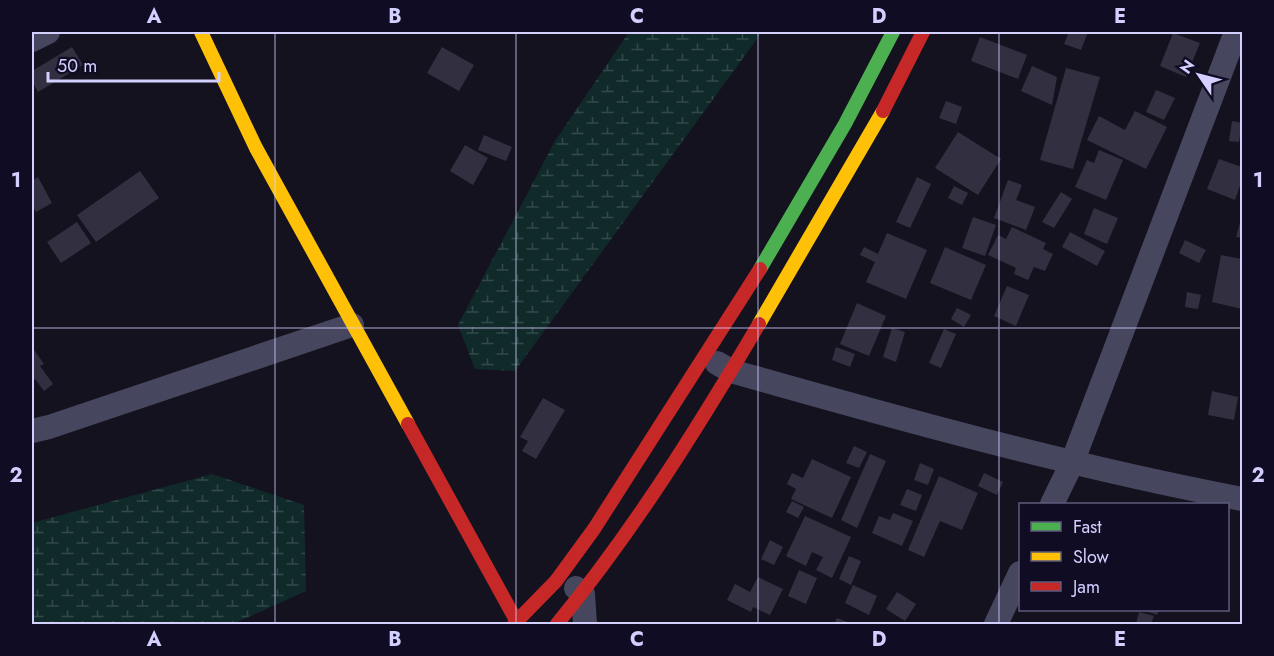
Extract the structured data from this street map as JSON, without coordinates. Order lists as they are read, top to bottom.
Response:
{
  "legend": ["Fast", "Slow", "Jam"],
  "scale_bar": "50 m",
  "north": "top left",
  "grid": {
    "columns": [
      "A",
      "B",
      "C",
      "D",
      "E"
    ],
    "rows": ["1", "2"]
  }
}
